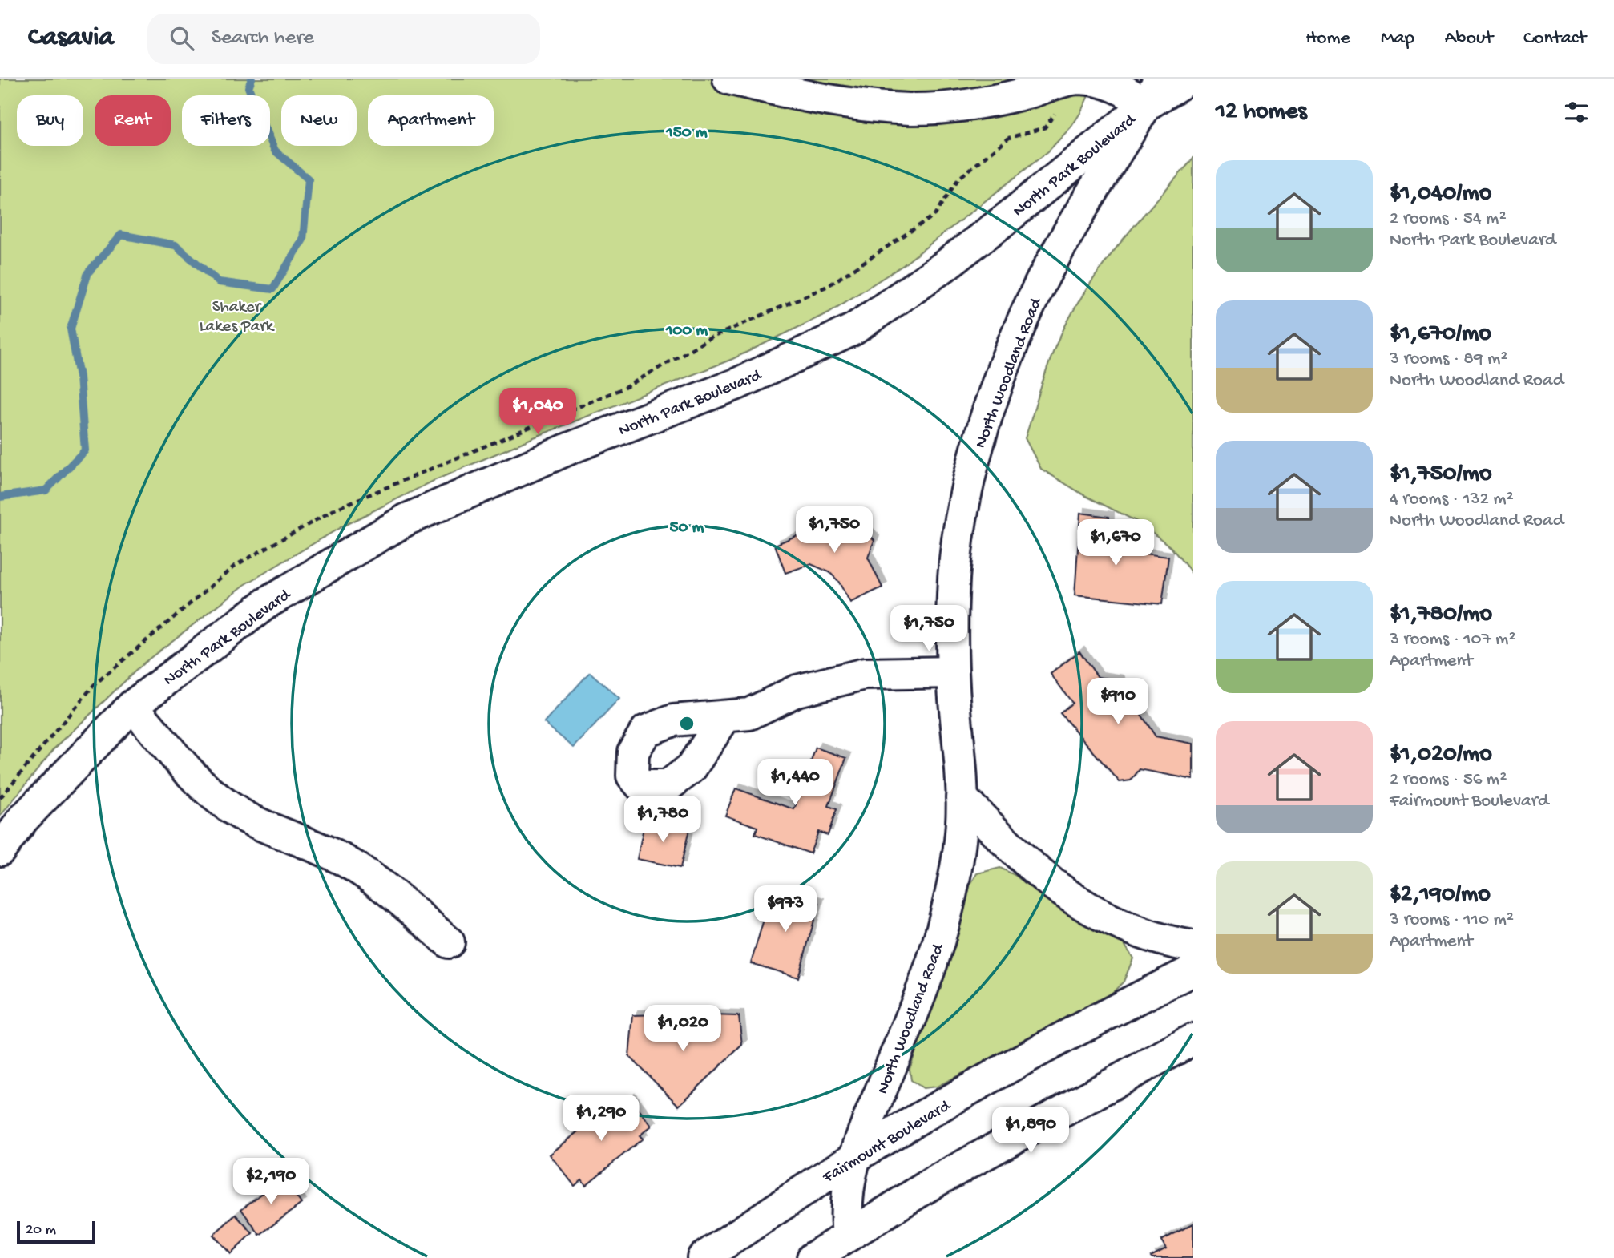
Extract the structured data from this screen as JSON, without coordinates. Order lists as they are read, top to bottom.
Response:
{
  "streets": {
    "main road": ["North Park Boulevard", "North Woodland Road", "Fairmount Boulevard"]
  },
  "crossings": [
    ["North Park Boulevard", "North Woodland Road"],
    ["North Woodland Road", "Fairmount Boulevard"]
  ],
  "parks": ["Shaker Lakes Park"],
  "scale_bar": "20 m",
  "page": {
    "header": "Casavia",
    "search": "Search here",
    "nav": [
      "Home",
      "Map",
      "About",
      "Contact"
    ],
    "heading": "12 homes",
    "chip": [
      "Buy",
      "Rent",
      "Filters",
      "New",
      "Apartment"
    ],
    "list": [
      {
        "name": "$1,040/mo",
        "note": "2 rooms · 54 m² · North Park Boulevard"
      },
      {
        "name": "$1,670/mo",
        "note": "3 rooms · 89 m² · North Woodland Road"
      },
      {
        "name": "$1,750/mo",
        "note": "4 rooms · 132 m² · North Woodland Road"
      },
      {
        "name": "$1,780/mo",
        "note": "3 rooms · 107 m² · Apartment"
      },
      {
        "name": "$1,020/mo",
        "note": "2 rooms · 56 m² · Fairmount Boulevard"
      },
      {
        "name": "$2,190/mo",
        "note": "3 rooms · 110 m² · Apartment"
      }
    ],
    "price": [
      "$1,040",
      "$1,750",
      "$1,670",
      "$1,750",
      "$910",
      "$1,440",
      "$1,780",
      "$973",
      "$1,020",
      "$1,290",
      "$1,890",
      "$2,190"
    ],
    "scale": "20 m"
  },
  "rings": ["150 m", "100 m", "50 m"]
}
